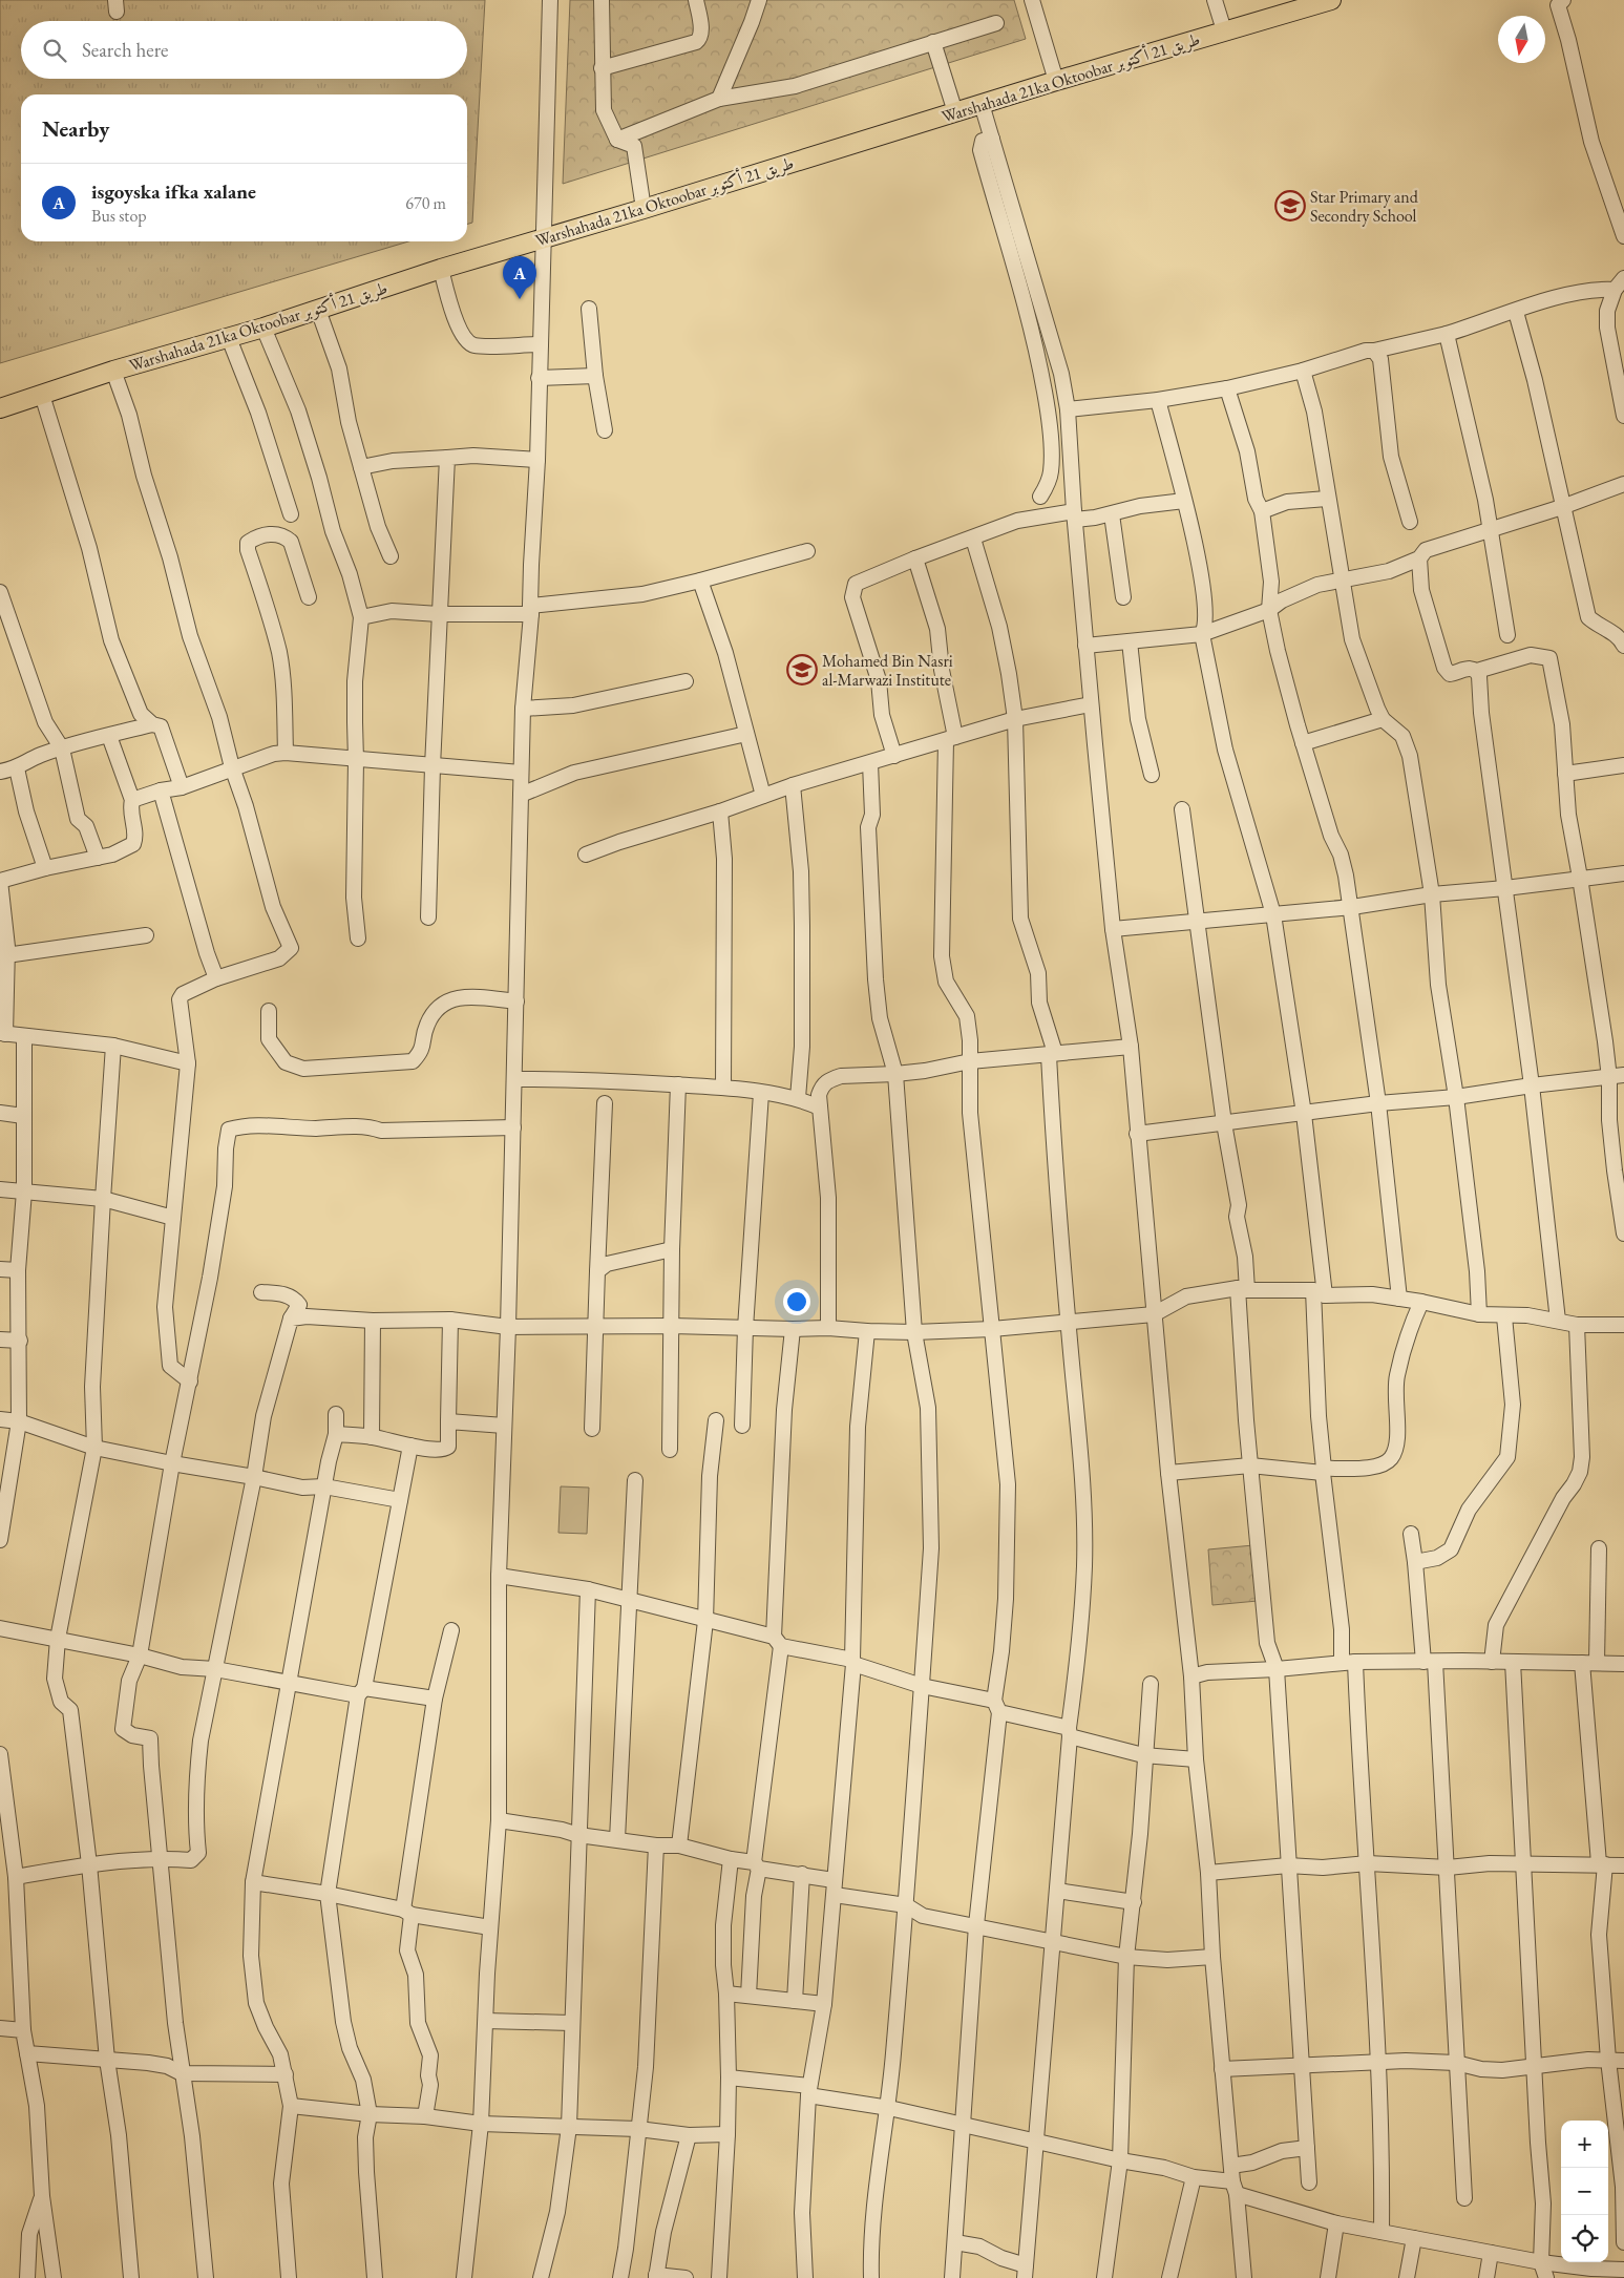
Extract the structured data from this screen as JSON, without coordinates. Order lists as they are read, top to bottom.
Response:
{
  "streets": {
    "main road": ["Warshahada 21ka Oktoobar طريق 21 أكتوبر"]
  },
  "places": {
    "school or university": ["Star Primary and Secondry School", "Mohamed Bin Nasri al-Marwazi Institute"]
  },
  "north": "bottom",
  "page": {
    "search": "Search here",
    "heading": "Nearby",
    "list": [
      {
        "mark": "A",
        "name": "isgoyska ifka xalane",
        "note": "Bus stop",
        "value": "670 m"
      }
    ],
    "pins": "A",
    "map_buttons": ["+", "−"]
  }
}
